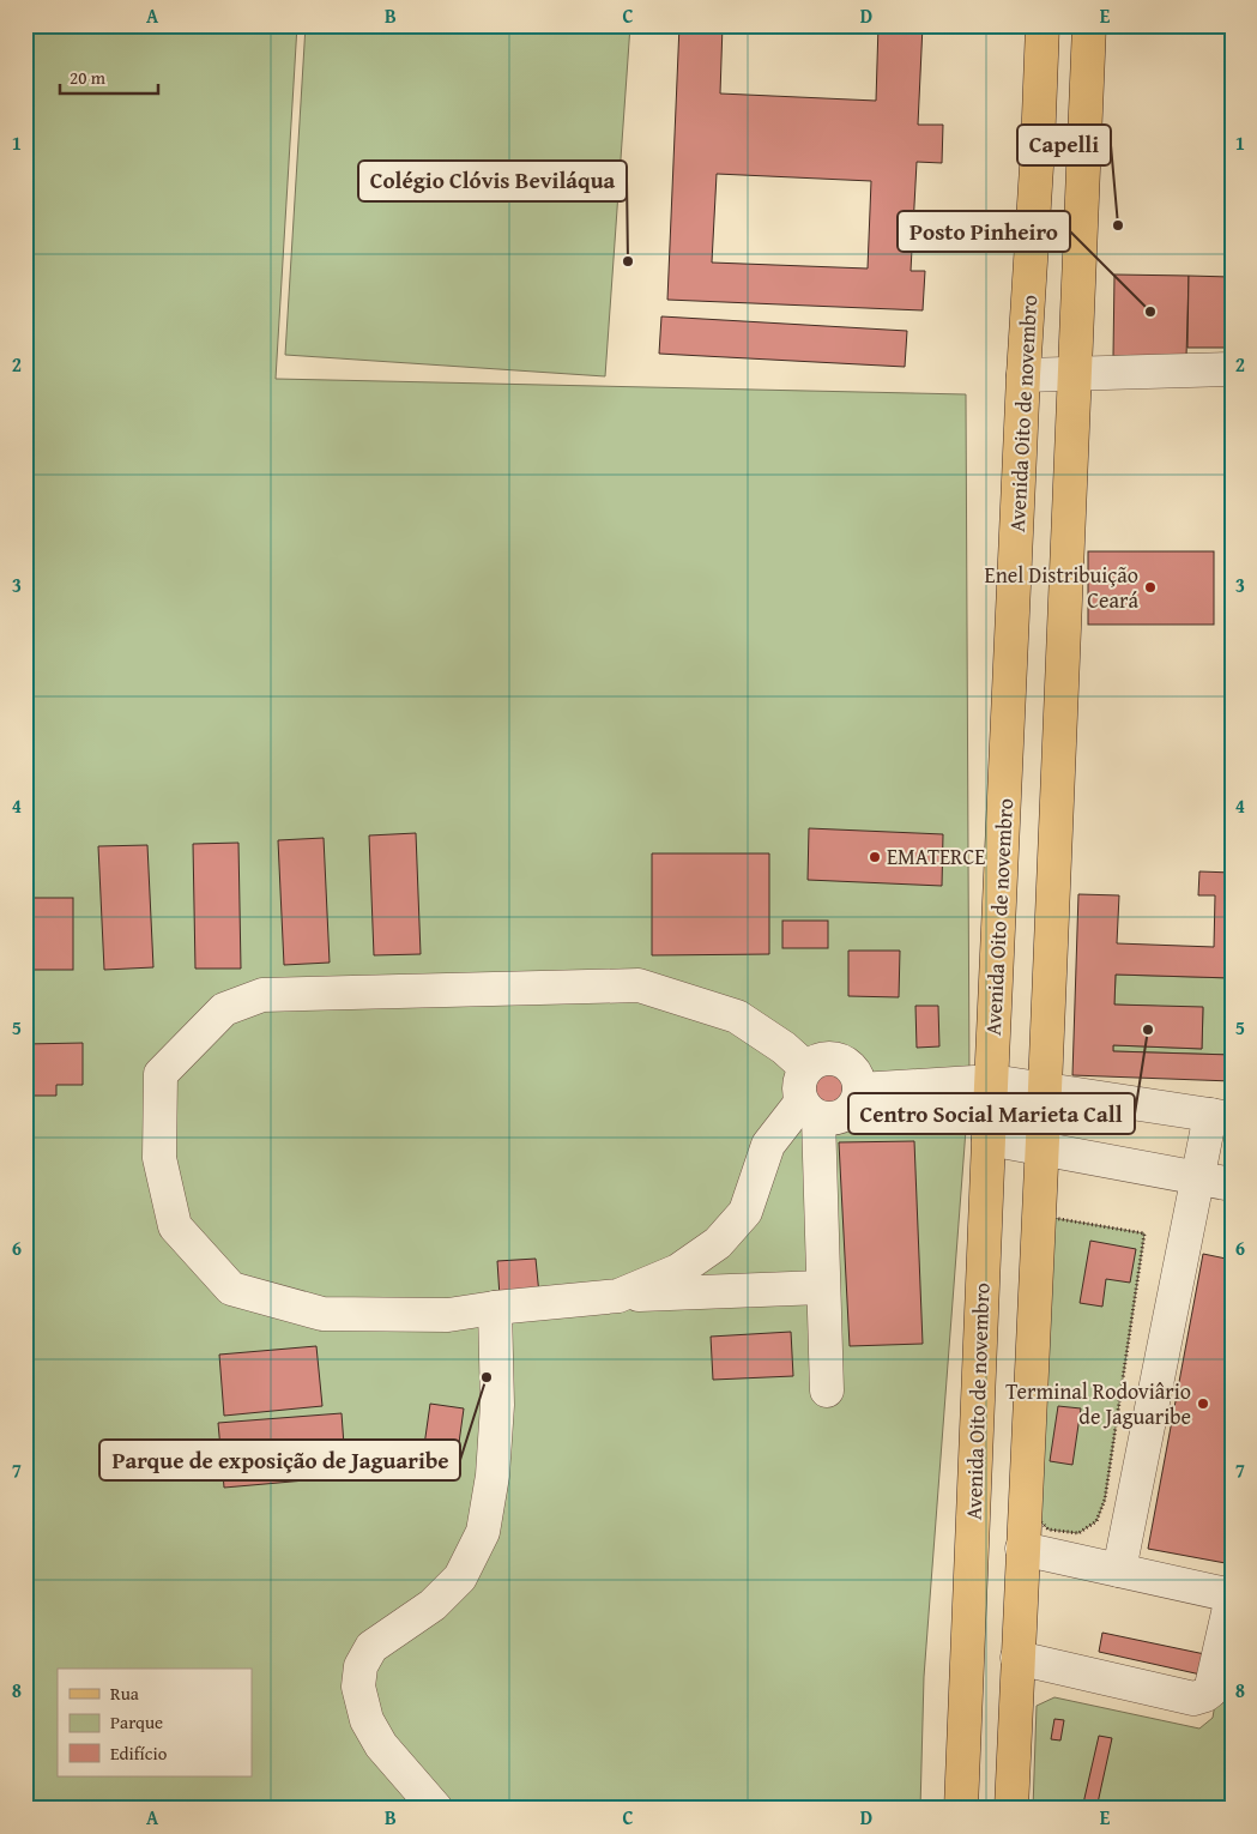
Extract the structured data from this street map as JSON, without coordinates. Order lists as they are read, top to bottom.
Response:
{
  "streets": {
    "main road": ["Avenida Oito de novembro"]
  },
  "places": [
    "Capelli",
    "Colégio Clóvis Beviláqua",
    "Posto Pinheiro",
    "Enel Distribuição Ceará",
    "EMATERCE",
    "Centro Social Marieta Call",
    "Parque de exposição de Jaguaribe",
    "Terminal Rodoviârio de Jaguaribe"
  ],
  "legend": ["Rua", "Parque", "Edifício"],
  "scale_bar": "20 m",
  "grid": {
    "columns": [
      "A",
      "B",
      "C",
      "D",
      "E"
    ],
    "rows": [
      "1",
      "2",
      "3",
      "4",
      "5",
      "6",
      "7",
      "8"
    ]
  }
}
